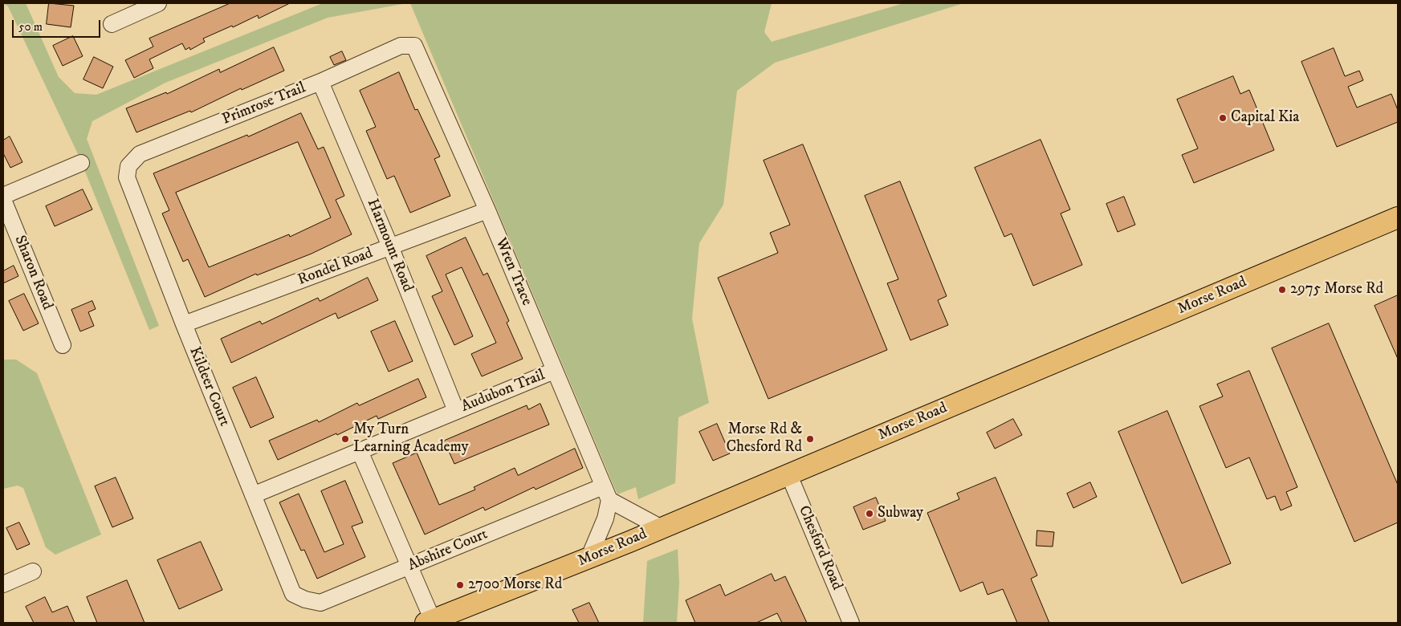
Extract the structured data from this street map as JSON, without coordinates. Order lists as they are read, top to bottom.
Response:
{
  "streets": {
    "main road": ["Morse Road"],
    "street": [
      "Primrose Trail",
      "Harmount Road",
      "Rondel Road",
      "Wren Trace",
      "Sharon Road",
      "Kildeer Court",
      "Audubon Trail",
      "Chesford Road",
      "Abshire Court"
    ]
  },
  "crossings": [
    ["Primrose Trail", "Harmount Road"],
    ["Primrose Trail", "Wren Trace"],
    ["Primrose Trail", "Kildeer Court"],
    ["Harmount Road", "Rondel Road"],
    ["Harmount Road", "Audubon Trail"],
    ["Rondel Road", "Wren Trace"],
    ["Rondel Road", "Kildeer Court"],
    ["Wren Trace", "Audubon Trail"],
    ["Wren Trace", "Abshire Court"],
    ["Morse Road", "Chesford Road"],
    ["Kildeer Court", "Audubon Trail"],
    ["Kildeer Court", "Abshire Court"]
  ],
  "places": [
    "Capital Kia",
    "2975 Morse Rd",
    "My Turn Learning Academy",
    "Morse Rd & Chesford Rd",
    "Subway",
    "2700 Morse Rd"
  ],
  "scale_bar": "50 m"
}
